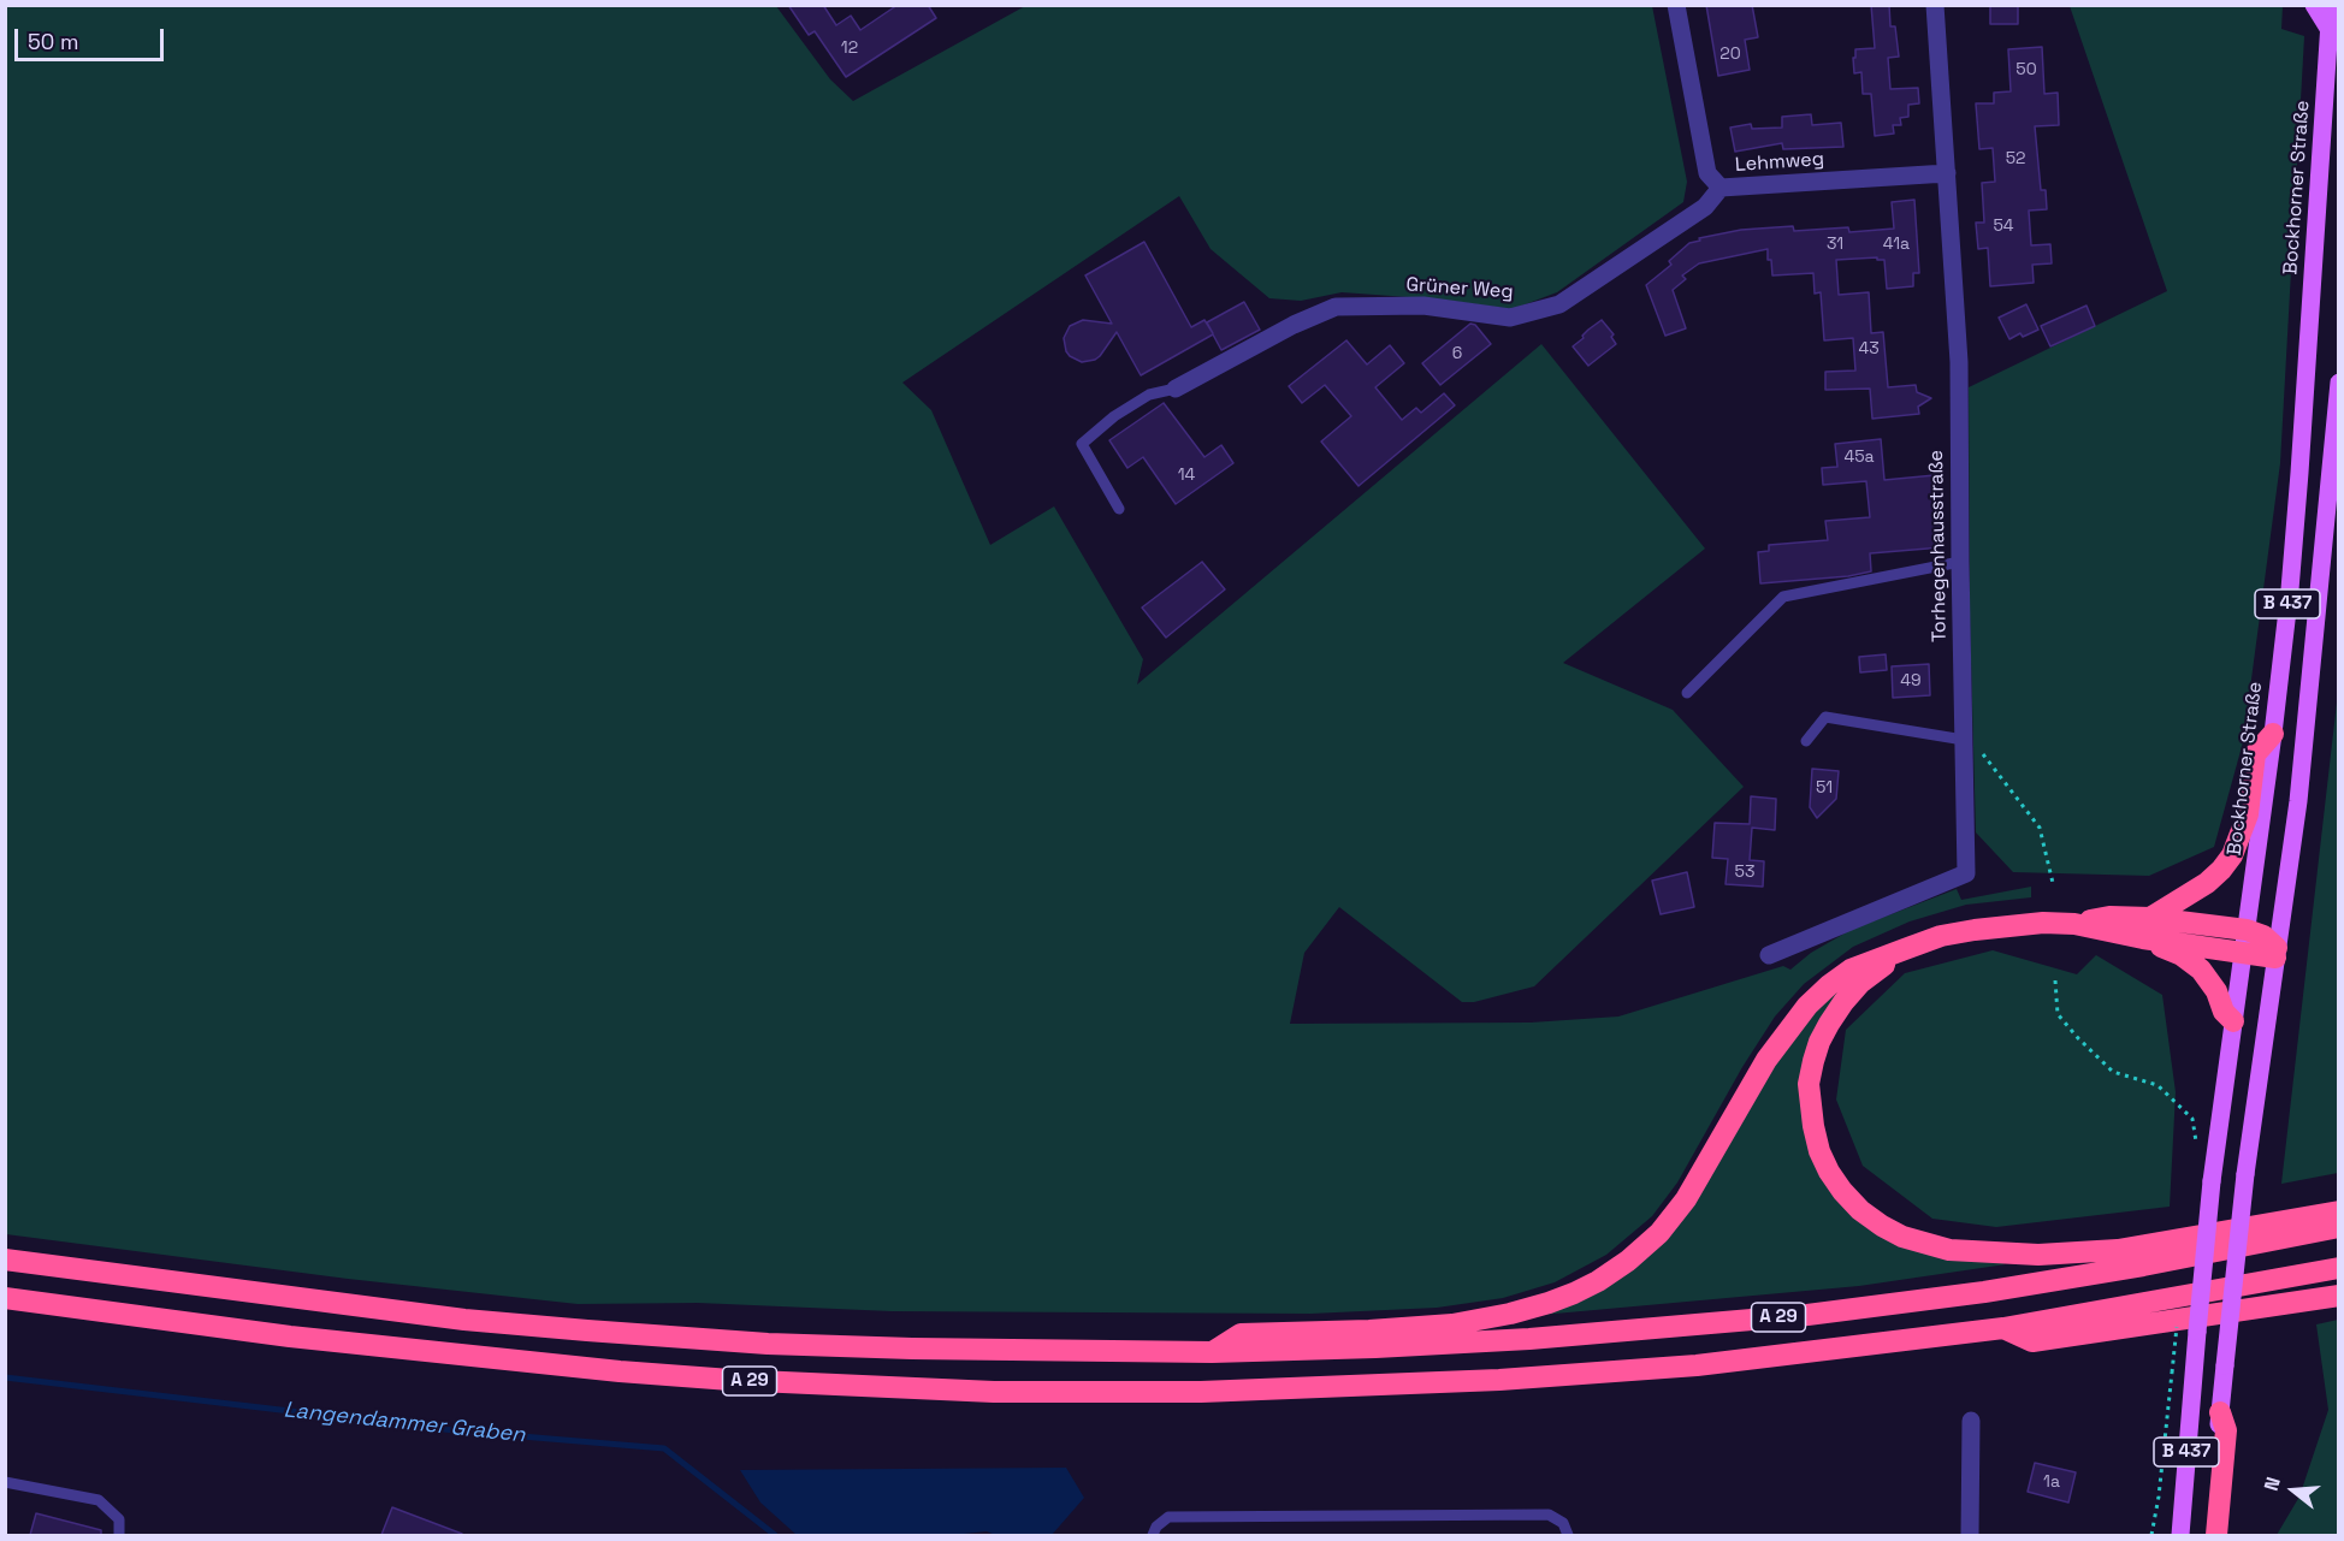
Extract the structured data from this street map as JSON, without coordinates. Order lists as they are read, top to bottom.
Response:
{
  "streets": {
    "highway": ["A 29"],
    "main road": ["Bockhorner Straße", "B 437"],
    "street": ["Lehmweg", "Grüner Weg", "Torhegenhausstraße"]
  },
  "crossings": [
    ["Lehmweg", "Grüner Weg"],
    ["Lehmweg", "Torhegenhausstraße"]
  ],
  "water": ["Langendammer Graben"],
  "house_numbers": [
    "12",
    "20",
    "50",
    "52",
    "54",
    "31",
    "41a",
    "43",
    "6",
    "45a",
    "14",
    "49",
    "51",
    "53",
    "1a"
  ],
  "scale_bar": "50 m",
  "north": "left"
}
